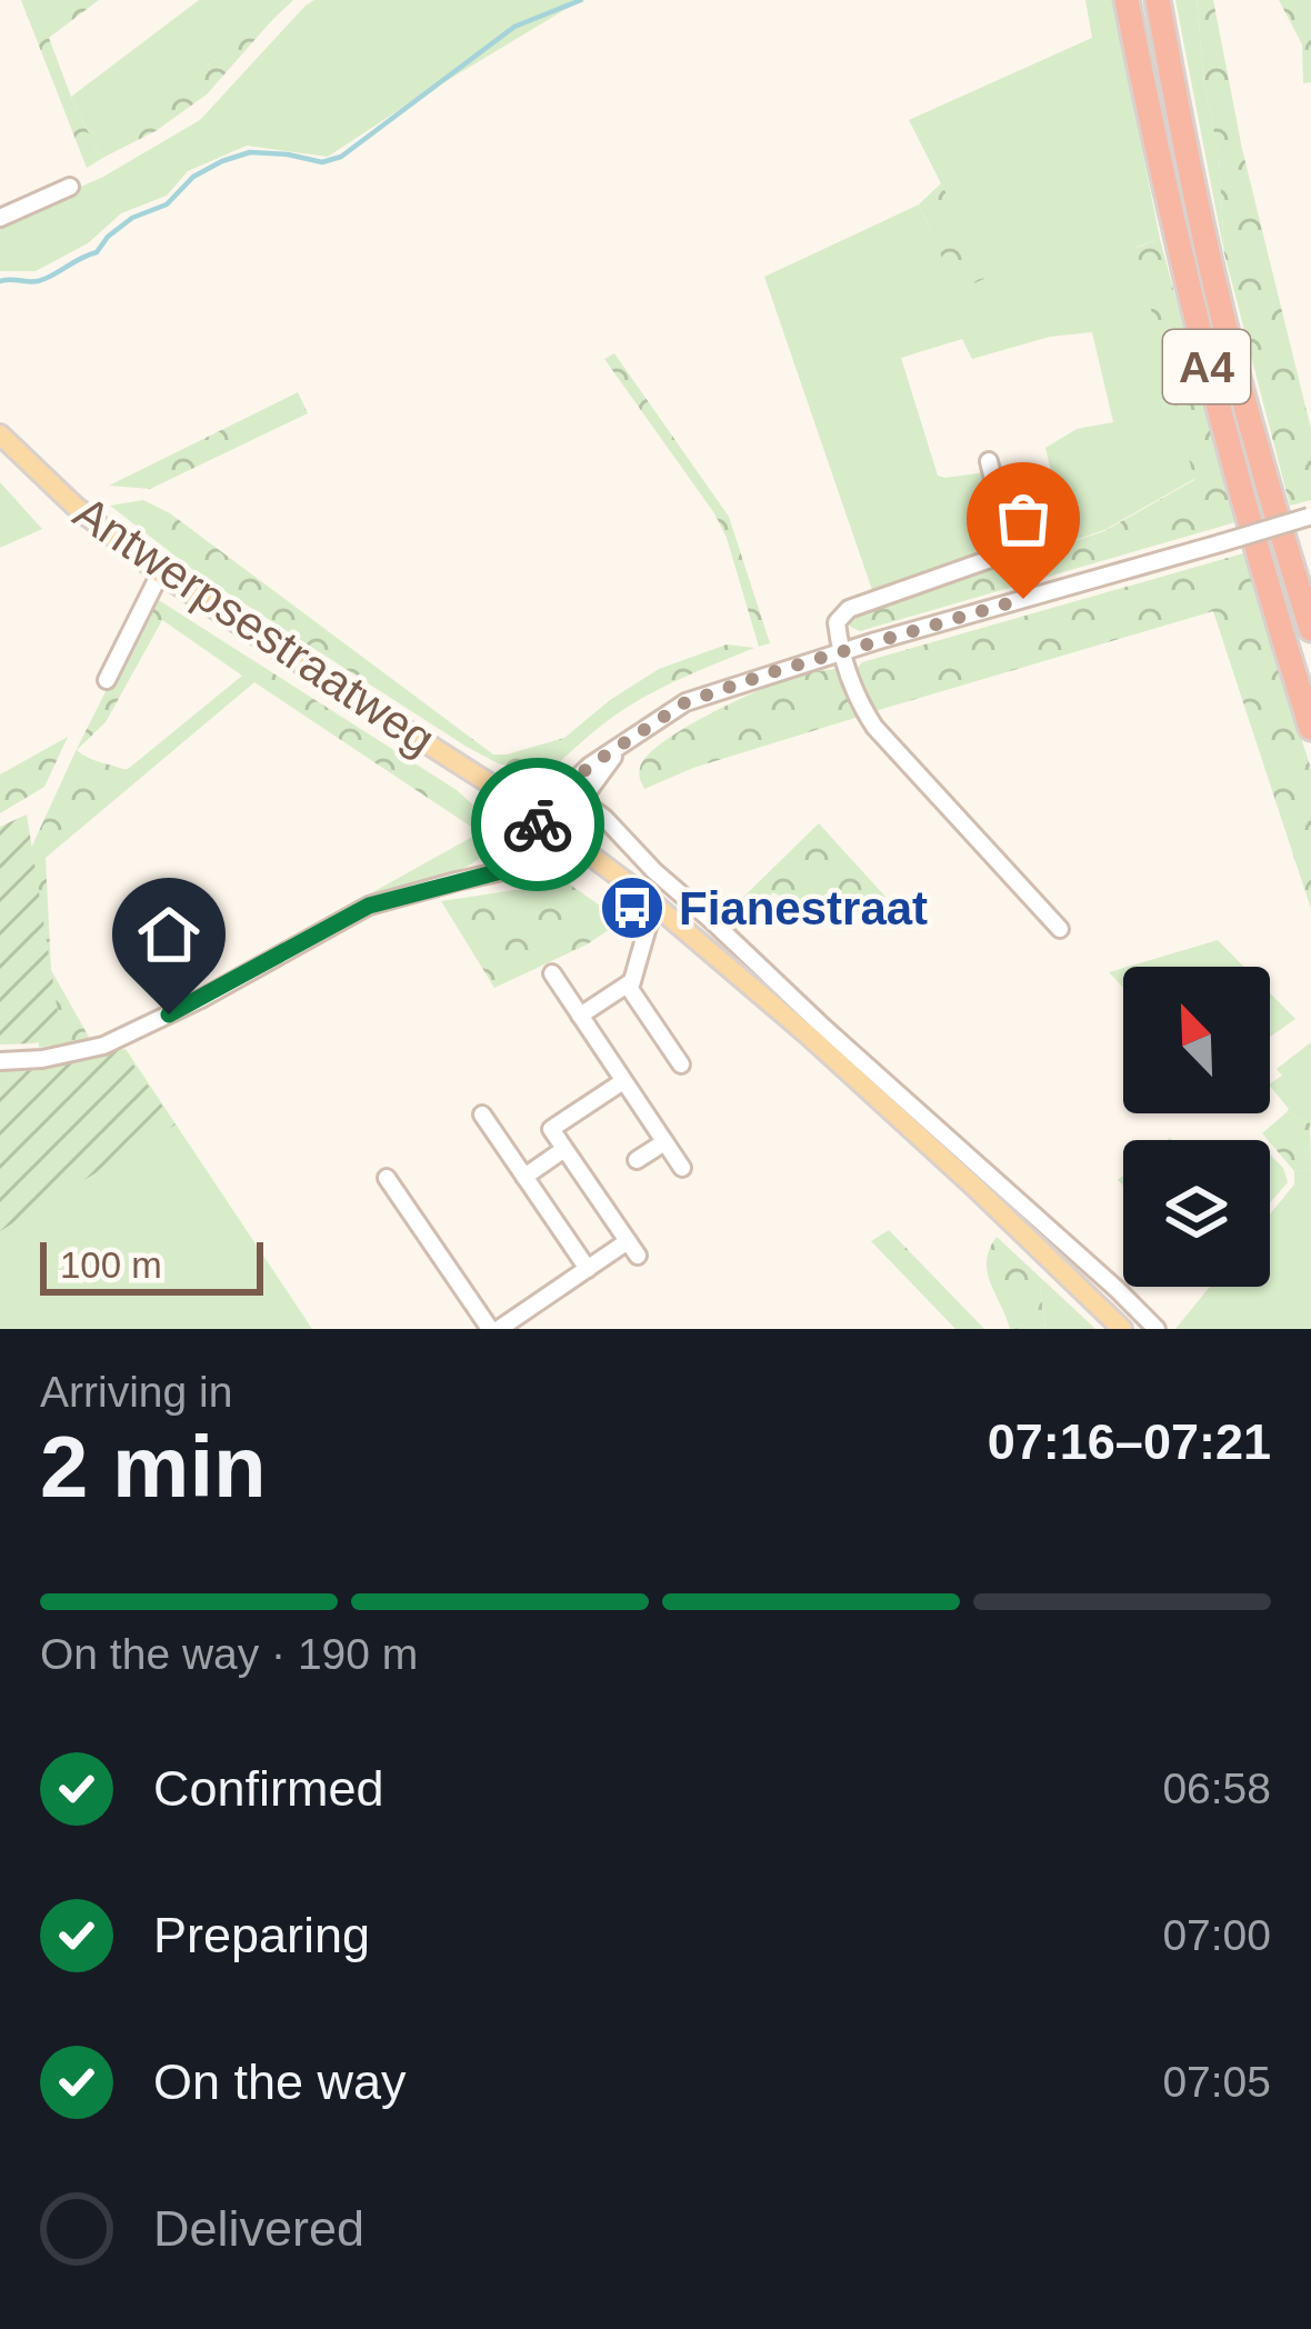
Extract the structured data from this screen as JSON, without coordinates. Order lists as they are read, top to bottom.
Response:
{
  "streets": {
    "highway": ["A4"],
    "main road": ["Antwerpsestraatweg"]
  },
  "places": {
    "bus stop": ["Fianestraat"]
  },
  "scale_bar": "100 m",
  "north": "top left",
  "page": {
    "scale": "100 m",
    "heading": ["2 min", "Arriving in", "07:16–07:21"],
    "bar": "On the way · 190 m",
    "list": [
      ["Confirmed", "06:58"],
      ["Preparing", "07:00"],
      ["On the way", "07:05"],
      "Delivered"
    ]
  }
}
